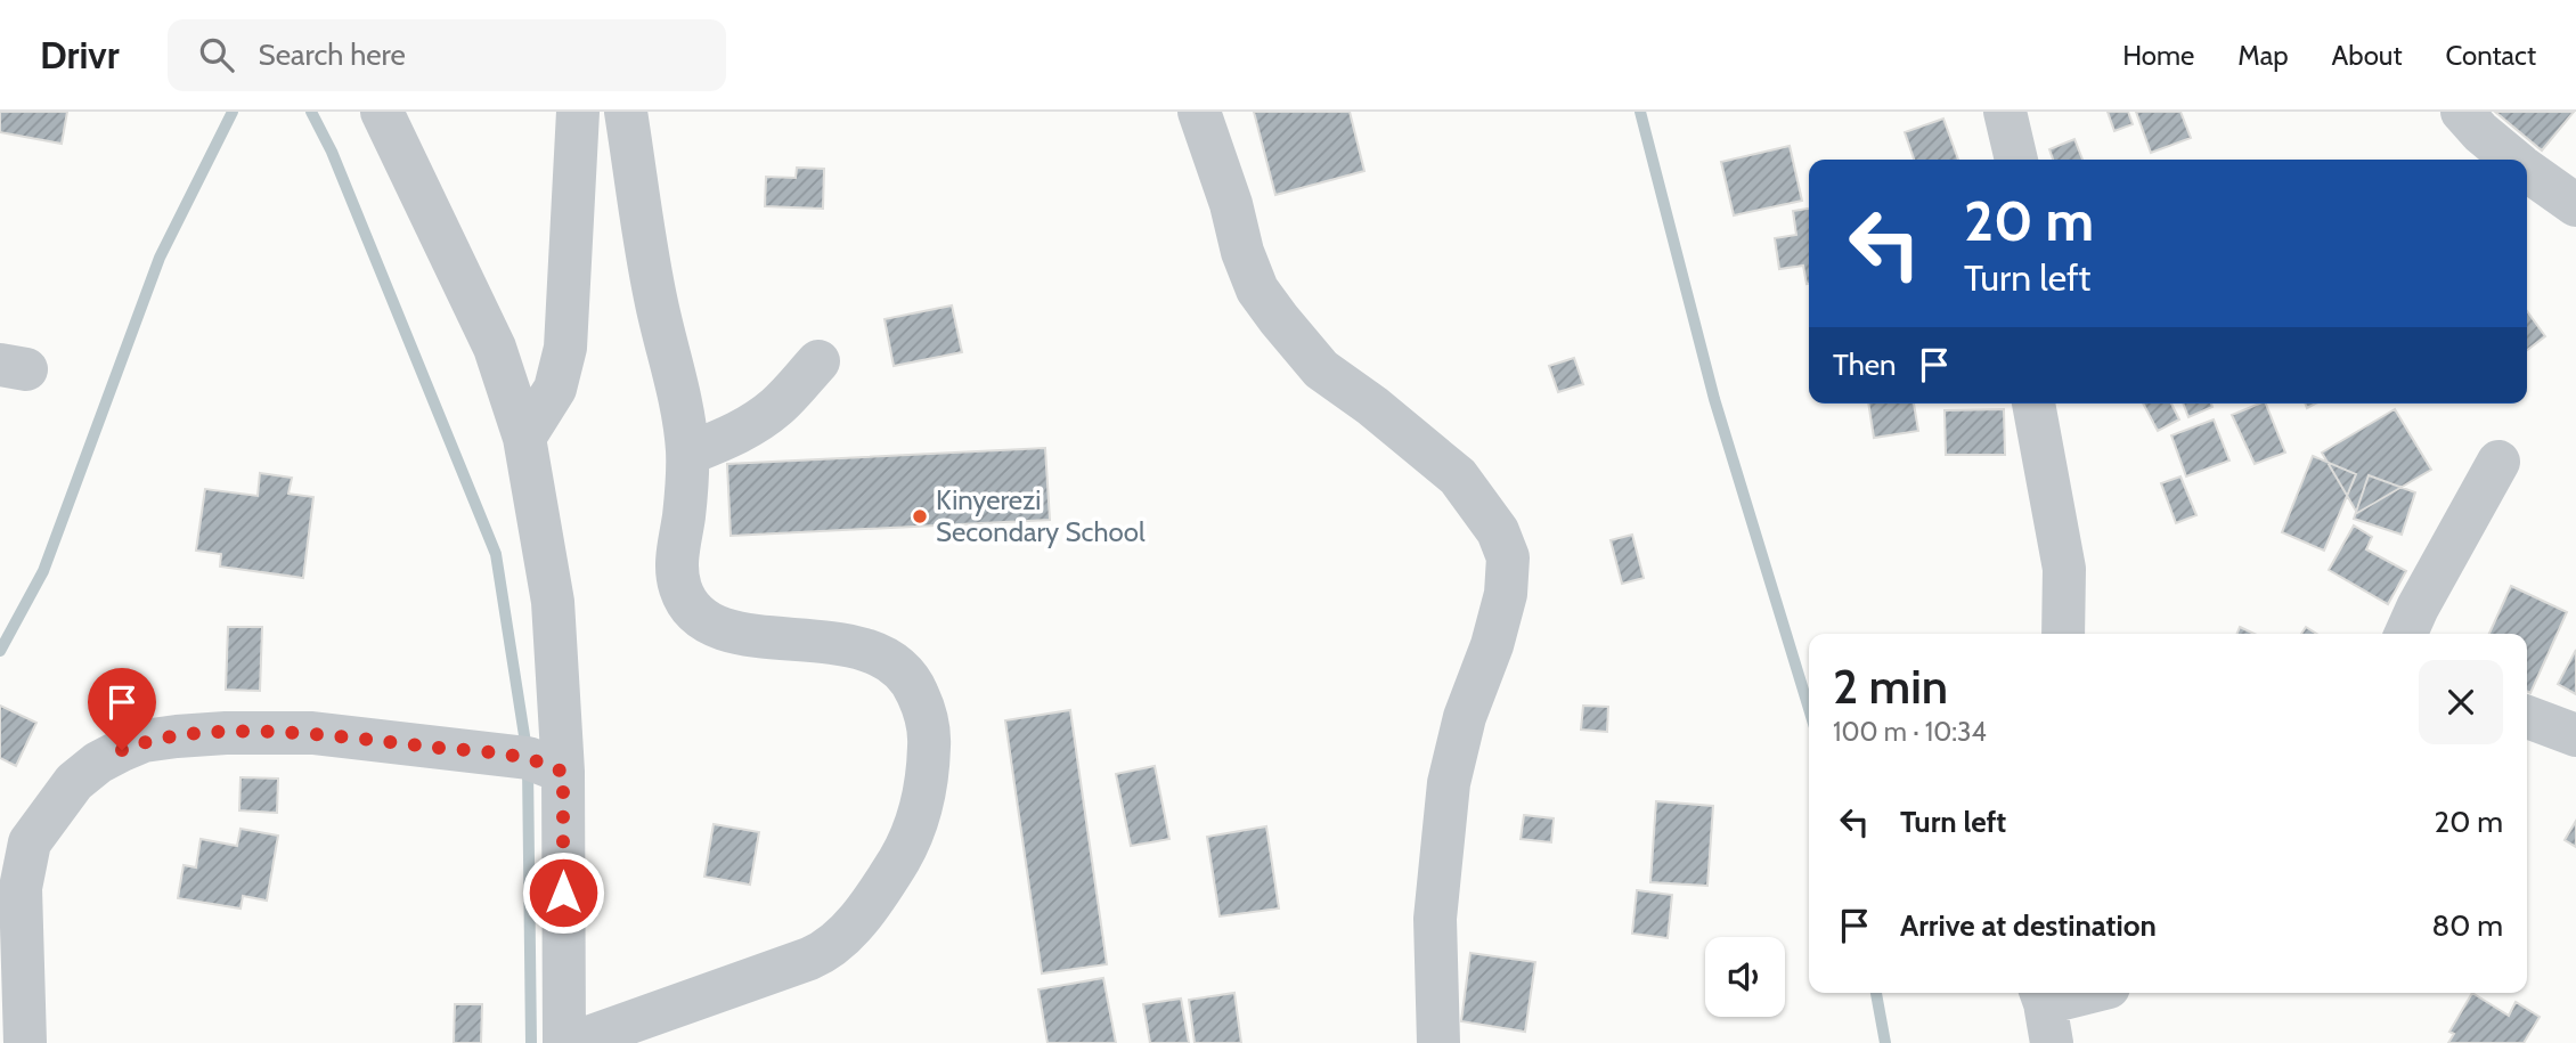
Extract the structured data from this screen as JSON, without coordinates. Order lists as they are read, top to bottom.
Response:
{
  "places": ["Kinyerezi Secondary School"],
  "page": {
    "header": "Drivr",
    "search": "Search here",
    "nav": [
      "Home",
      "Map",
      "About",
      "Contact"
    ],
    "turn": ["20 m", "Turn left"],
    "then": "Then",
    "heading": ["2 min", "100 m · 10:34"],
    "list": [
      {
        "name": "Turn left",
        "value": "20 m"
      },
      {
        "name": "Arrive at destination",
        "value": "80 m"
      }
    ]
  }
}
